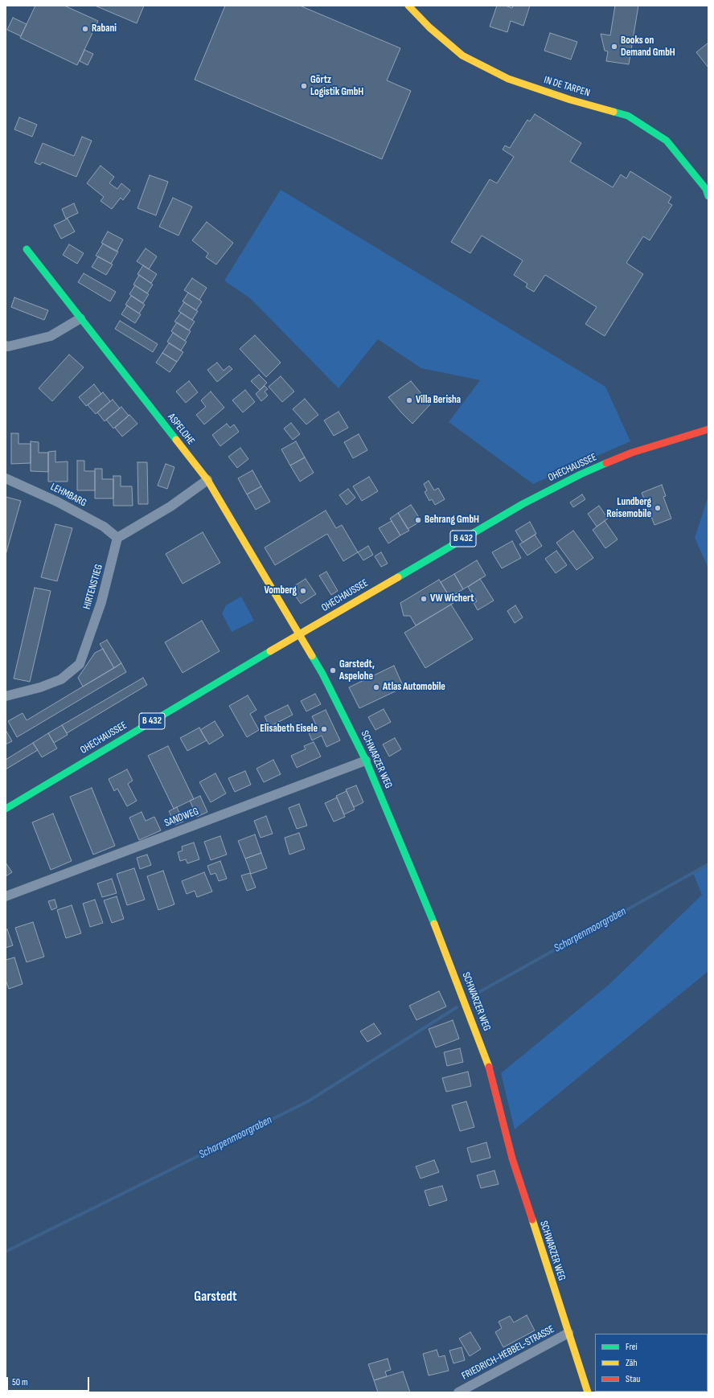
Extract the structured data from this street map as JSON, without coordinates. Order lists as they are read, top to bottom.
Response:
{
  "streets": {
    "street": [
      "IN DE TARPEN",
      "ASPELOHE",
      "OHECHAUSSEE",
      "LEHMBARG",
      "B 432",
      "HIRTENSTIEG",
      "SCHWARZER WEG",
      "SANDWEG",
      "FRIEDRICH-HEBBEL-STRASSE"
    ]
  },
  "crossings": [
    ["ASPELOHE", "OHECHAUSSEE"],
    ["ASPELOHE", "SCHWARZER WEG"],
    ["OHECHAUSSEE", "SCHWARZER WEG"],
    ["LEHMBARG", "HIRTENSTIEG"],
    ["SCHWARZER WEG", "SANDWEG"],
    ["SCHWARZER WEG", "FRIEDRICH-HEBBEL-STRASSE"]
  ],
  "districts": ["Garstedt"],
  "water": ["Scharpenmoorgraben"],
  "places": [
    "Rabani",
    "Books on Demand GmbH",
    "Görtz Logistik GmbH",
    "Villa Berisha",
    "Lundberg Reisemobile",
    "Behrang GmbH",
    "Vomberg",
    "VW Wichert",
    "Garstedt, Aspelohe",
    "Atlas Automobile",
    "Elisabeth Eisele"
  ],
  "legend": ["Frei", "Zäh", "Stau"],
  "scale_bar": "50 m"
}
